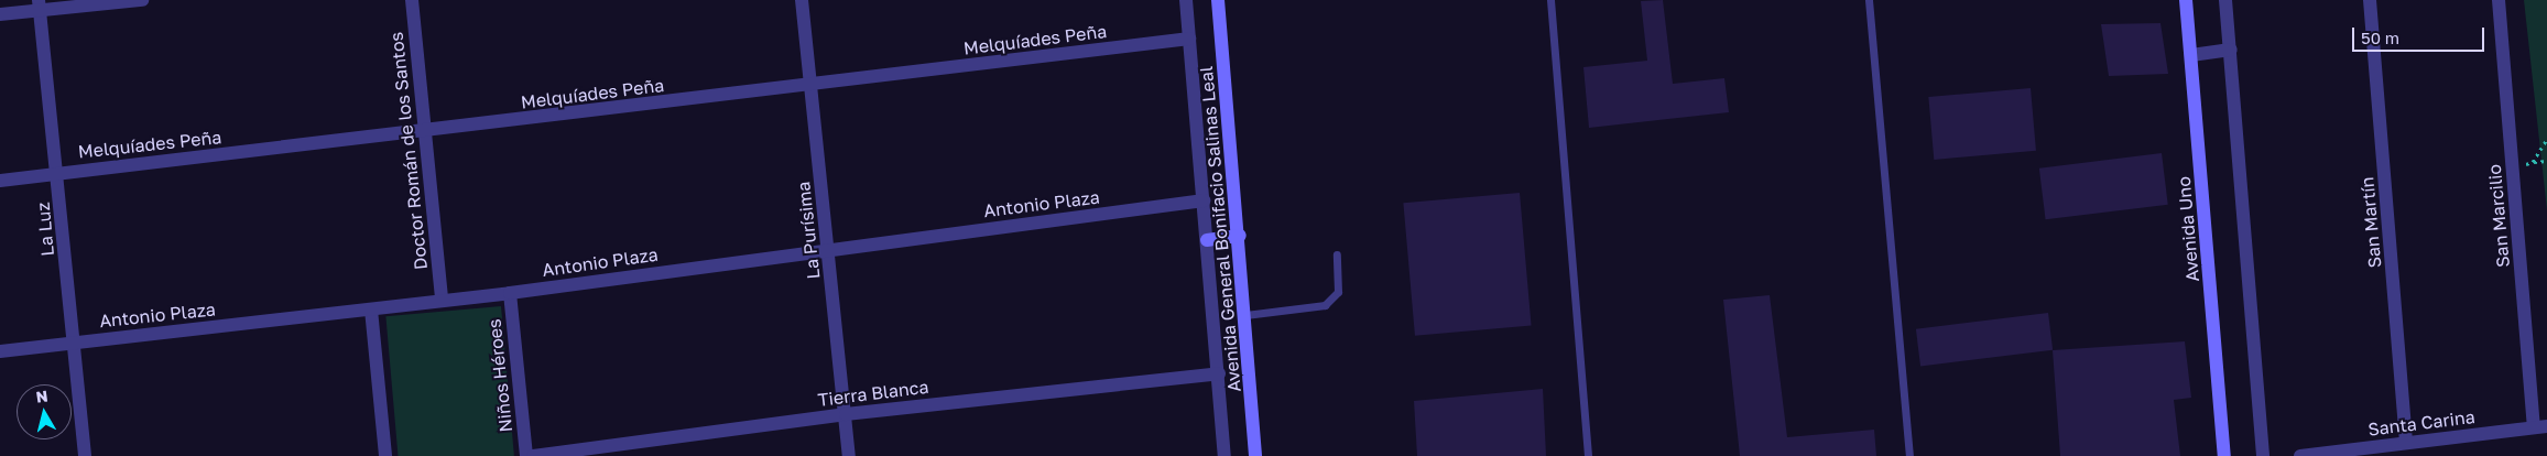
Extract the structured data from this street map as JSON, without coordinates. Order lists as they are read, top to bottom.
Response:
{
  "streets": {
    "street": [
      "Melquíades Peña",
      "Doctor Román de los Santos",
      "Antonio Plaza",
      "San Marcilio",
      "San Martín",
      "La Luz",
      "Avenida General Bonifacio Salinas Leal",
      "Avenida Uno",
      "La Purísima",
      "Niños Héroes",
      "Tierra Blanca",
      "Santa Carina"
    ]
  },
  "crossings": [
    ["Melquíades Peña", "Doctor Román de los Santos"],
    ["Melquíades Peña", "La Luz"],
    ["Melquíades Peña", "La Purísima"],
    ["Doctor Román de los Santos", "Antonio Plaza"],
    ["Antonio Plaza", "La Luz"],
    ["Antonio Plaza", "La Purísima"],
    ["Antonio Plaza", "Niños Héroes"],
    ["San Marcilio", "Santa Carina"],
    ["San Martín", "Santa Carina"],
    ["La Purísima", "Tierra Blanca"]
  ],
  "scale_bar": "50 m",
  "north": "top"
}
